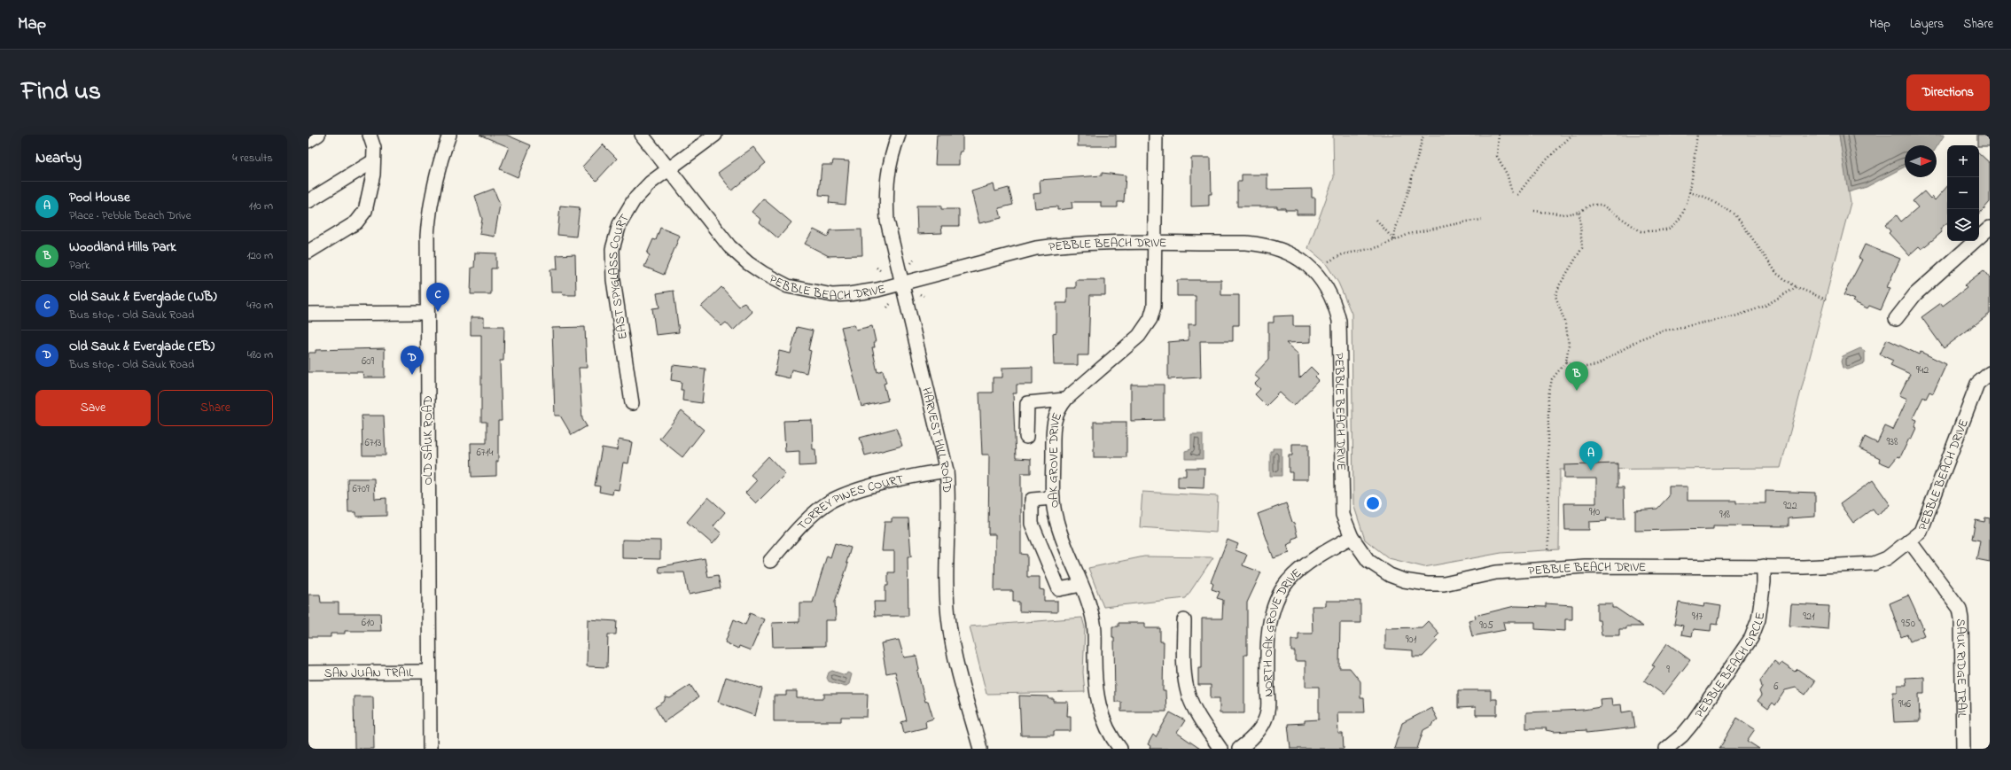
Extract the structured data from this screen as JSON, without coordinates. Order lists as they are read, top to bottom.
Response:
{
  "streets": {
    "street": [
      "PEBBLE BEACH DRIVE",
      "EAST SPYGLASS COURT",
      "OLD SAUK ROAD",
      "HARVEST HILL ROAD",
      "OAK GROVE DRIVE",
      "TORREY PINES COURT",
      "NORTH OAK GROVE DRIVE",
      "PEBBLE BEACH CIRCLE",
      "SAUK RIDGE TRAIL",
      "SAN JUAN TRAIL"
    ]
  },
  "crossings": [
    ["PEBBLE BEACH DRIVE", "EAST SPYGLASS COURT"],
    ["PEBBLE BEACH DRIVE", "HARVEST HILL ROAD"],
    ["PEBBLE BEACH DRIVE", "OAK GROVE DRIVE"],
    ["PEBBLE BEACH DRIVE", "NORTH OAK GROVE DRIVE"],
    ["PEBBLE BEACH DRIVE", "PEBBLE BEACH CIRCLE"],
    ["PEBBLE BEACH DRIVE", "SAUK RIDGE TRAIL"],
    ["OLD SAUK ROAD", "SAN JUAN TRAIL"],
    ["HARVEST HILL ROAD", "TORREY PINES COURT"]
  ],
  "house_numbers": [
    "609",
    "942",
    "938",
    "6713",
    "6714",
    "6709",
    "922",
    "910",
    "918",
    "917",
    "921",
    "610",
    "950",
    "905",
    "901",
    "9",
    "6",
    "946"
  ],
  "north": "right",
  "page": {
    "header": "Map",
    "nav": ["Map", "Layers", "Share"],
    "title": "Find us",
    "buttons": [
      "Directions",
      ["Save", "Share"]
    ],
    "heading": ["Nearby", "4 results"],
    "map_buttons": ["+", "−"],
    "list": [
      {
        "mark": "A",
        "name": "Pool House",
        "note": "Place · Pebble Beach Drive",
        "value": "110 m"
      },
      {
        "mark": "B",
        "name": "Woodland Hills Park",
        "note": "Park",
        "value": "120 m"
      },
      {
        "mark": "C",
        "name": "Old Sauk & Everglade (WB)",
        "note": "Bus stop · Old Sauk Road",
        "value": "470 m"
      },
      {
        "mark": "D",
        "name": "Old Sauk & Everglade (EB)",
        "note": "Bus stop · Old Sauk Road",
        "value": "480 m"
      }
    ],
    "pins": [
      "C",
      "D",
      "B",
      "A"
    ]
  }
}
